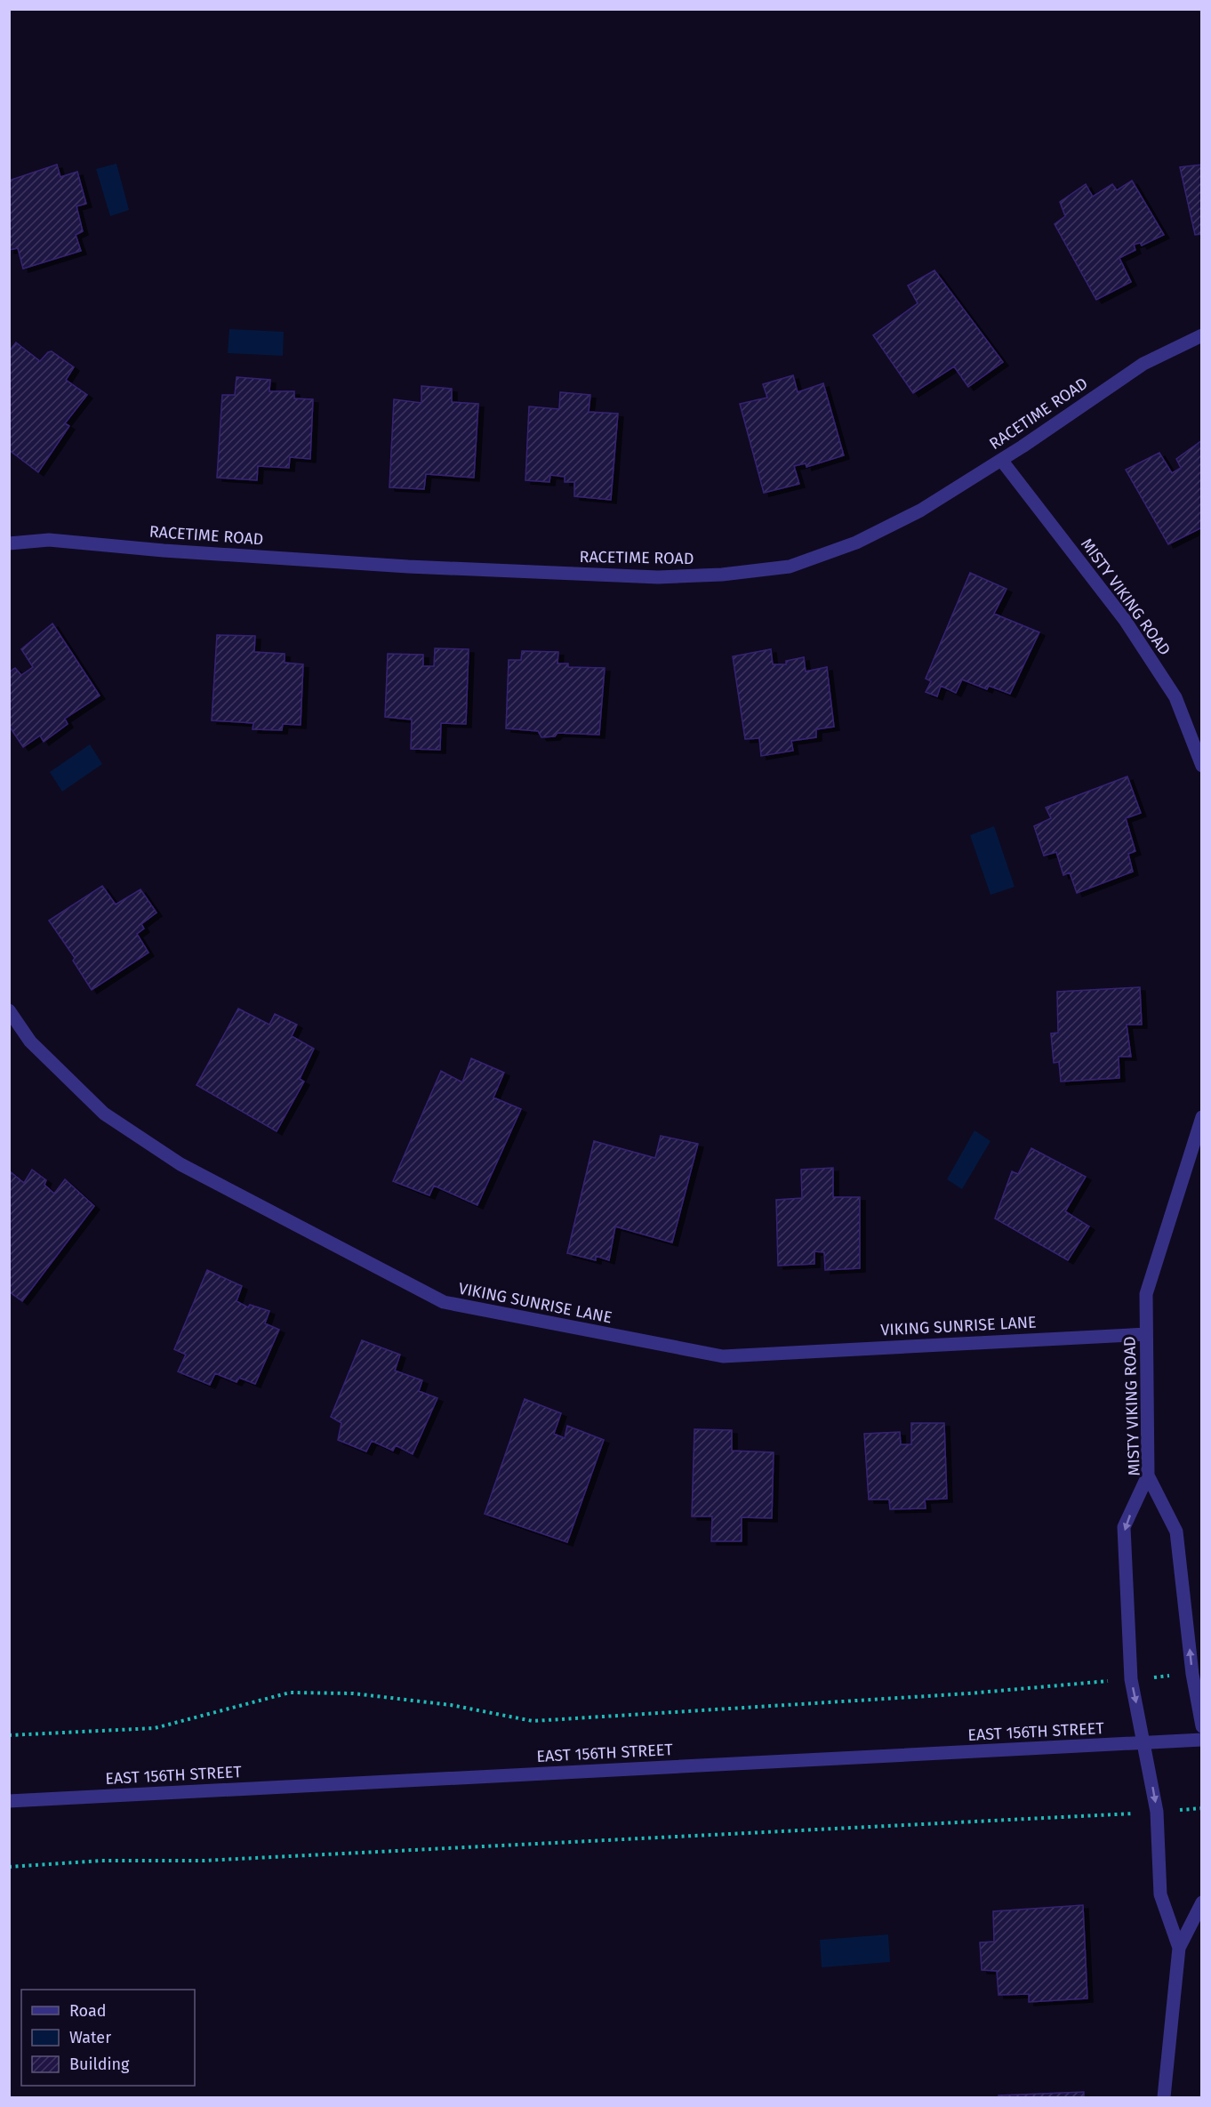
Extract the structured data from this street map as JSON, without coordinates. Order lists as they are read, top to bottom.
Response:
{
  "streets": {
    "street": [
      "RACETIME ROAD",
      "MISTY VIKING ROAD",
      "VIKING SUNRISE LANE",
      "EAST 156TH STREET"
    ]
  },
  "crossings": [
    ["RACETIME ROAD", "MISTY VIKING ROAD"],
    ["MISTY VIKING ROAD", "VIKING SUNRISE LANE"]
  ],
  "legend": ["Road", "Water", "Building"]
}
